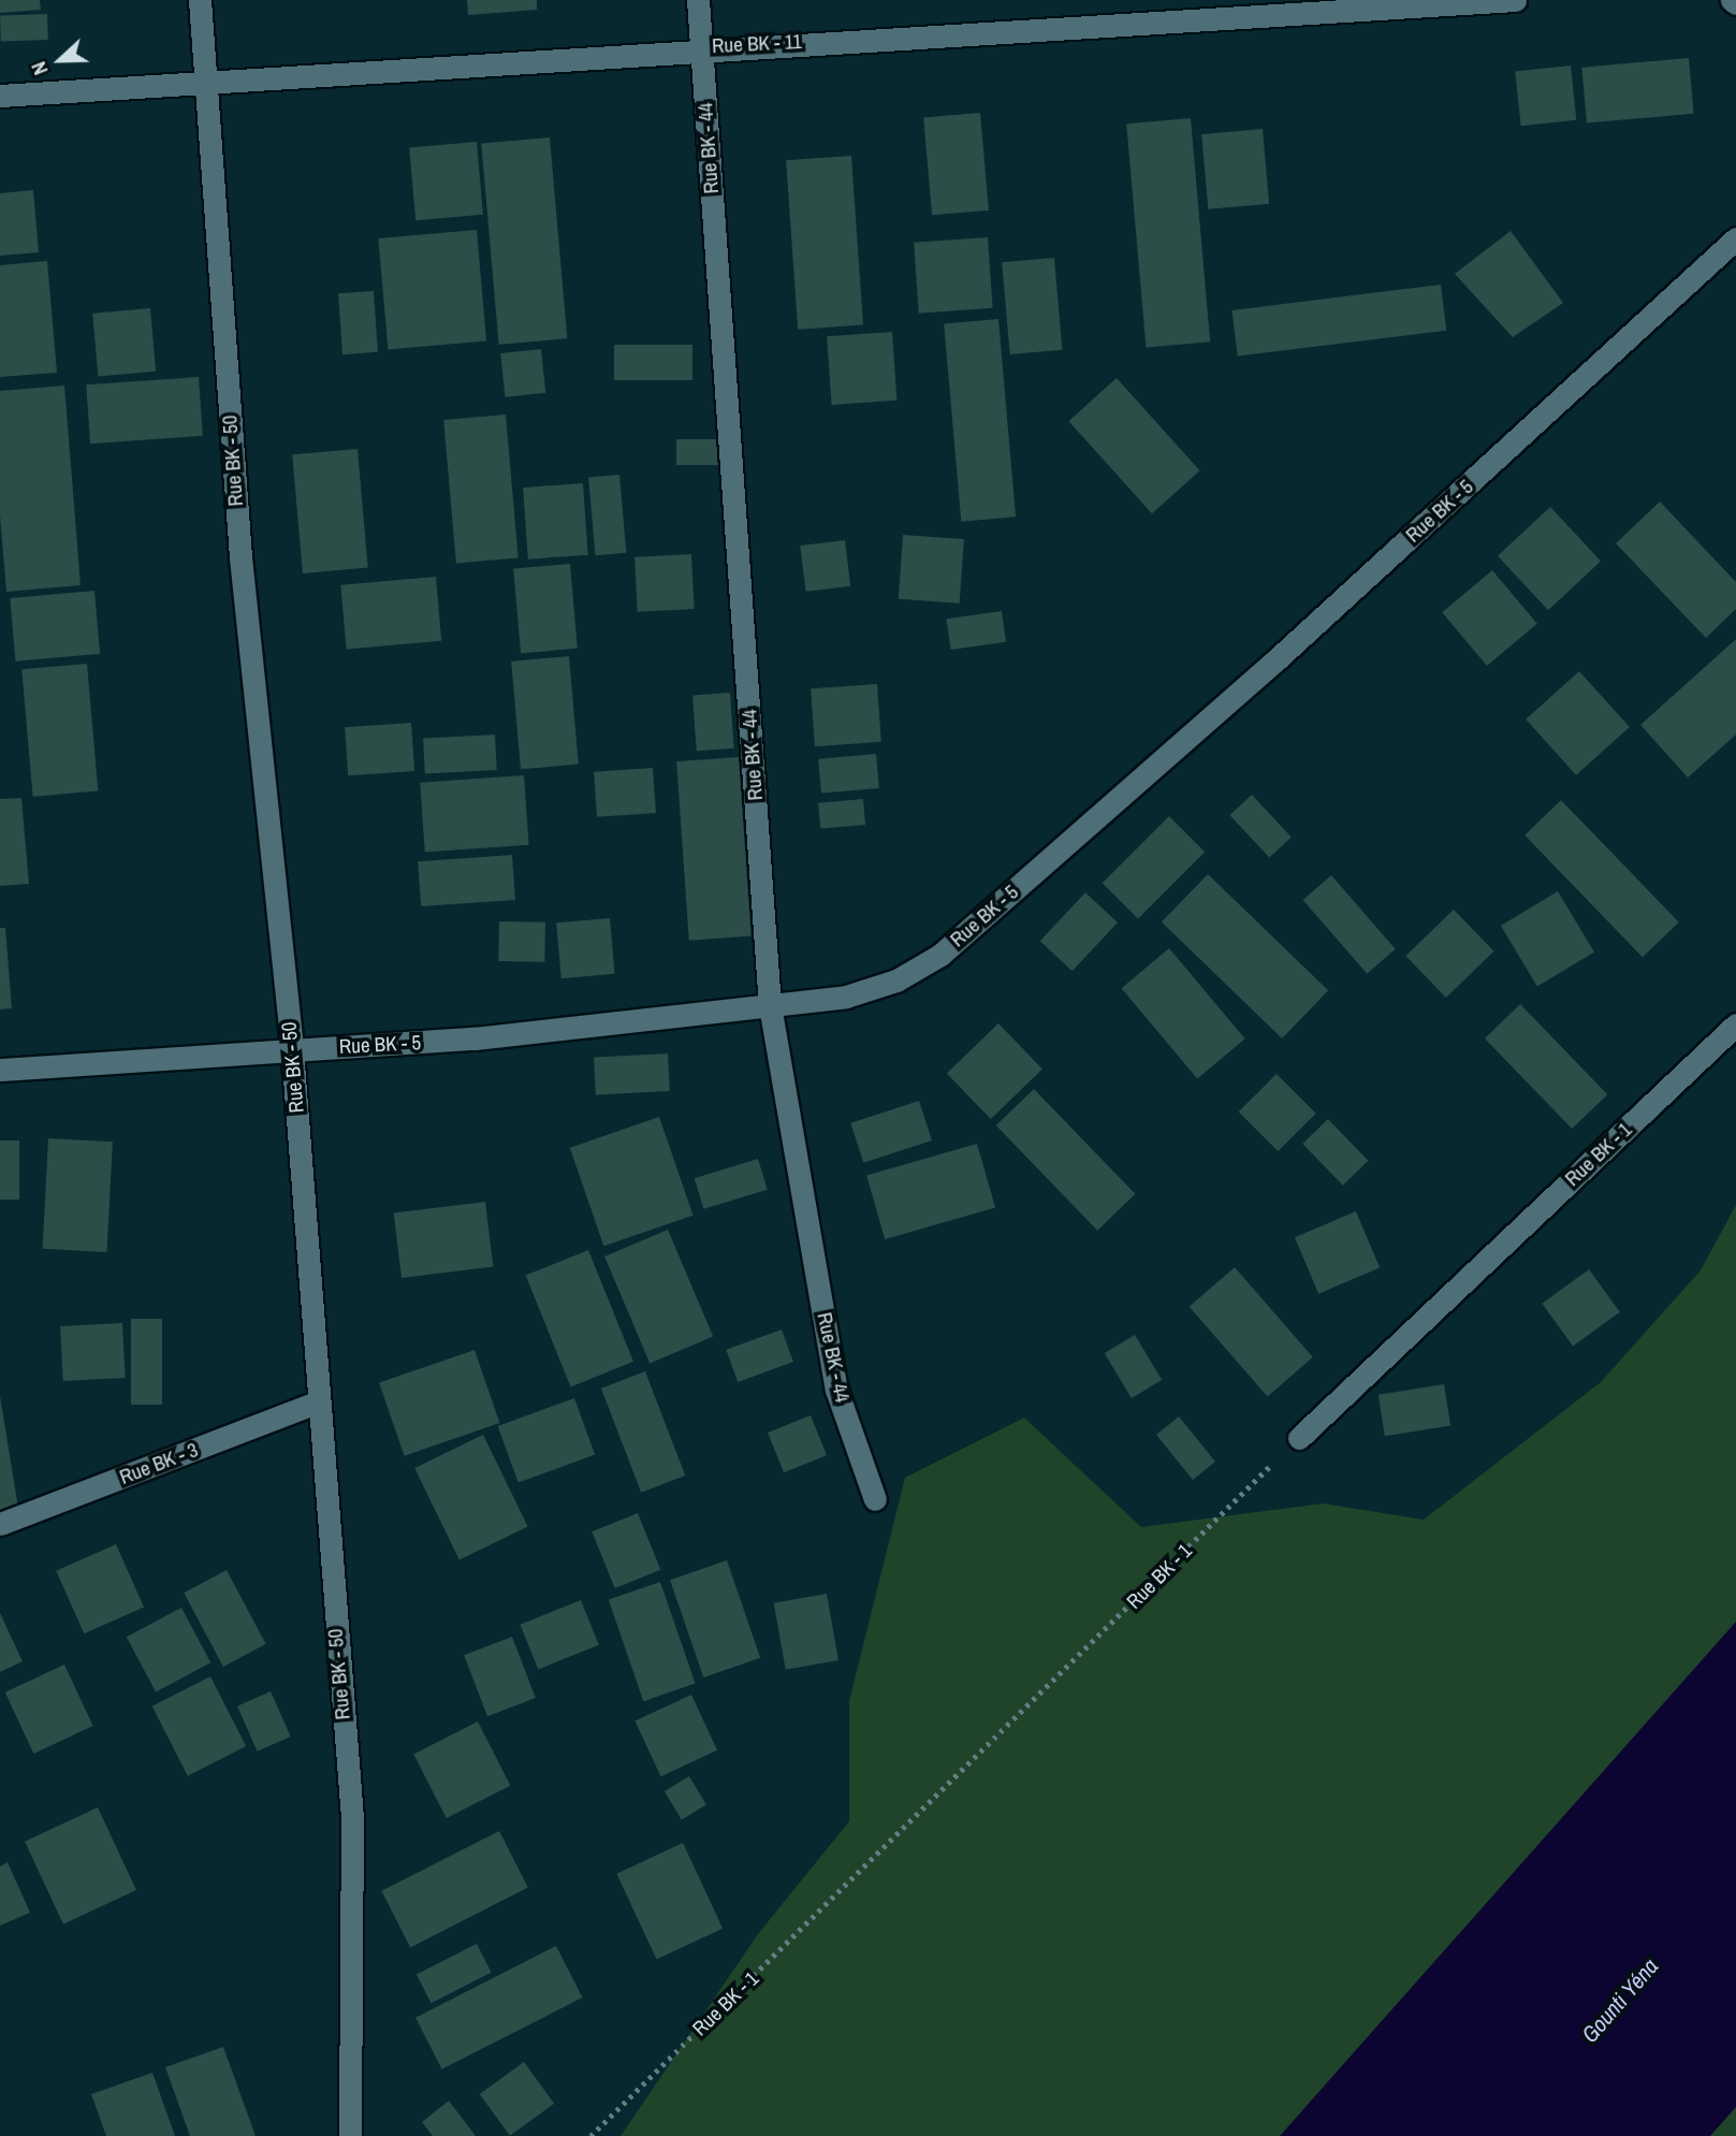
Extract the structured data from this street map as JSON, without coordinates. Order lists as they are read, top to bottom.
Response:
{
  "streets": {
    "street": [
      "Rue BK - 11",
      "Rue BK - 44",
      "Rue BK - 50",
      "Rue BK - 5",
      "Rue BK - 1",
      "Rue BK - 3"
    ]
  },
  "crossings": [
    ["Rue BK - 11", "Rue BK - 44"],
    ["Rue BK - 11", "Rue BK - 50"],
    ["Rue BK - 44", "Rue BK - 5"],
    ["Rue BK - 50", "Rue BK - 5"],
    ["Rue BK - 50", "Rue BK - 3"]
  ],
  "water": ["Gounti Yéna"],
  "north": "left"
}
